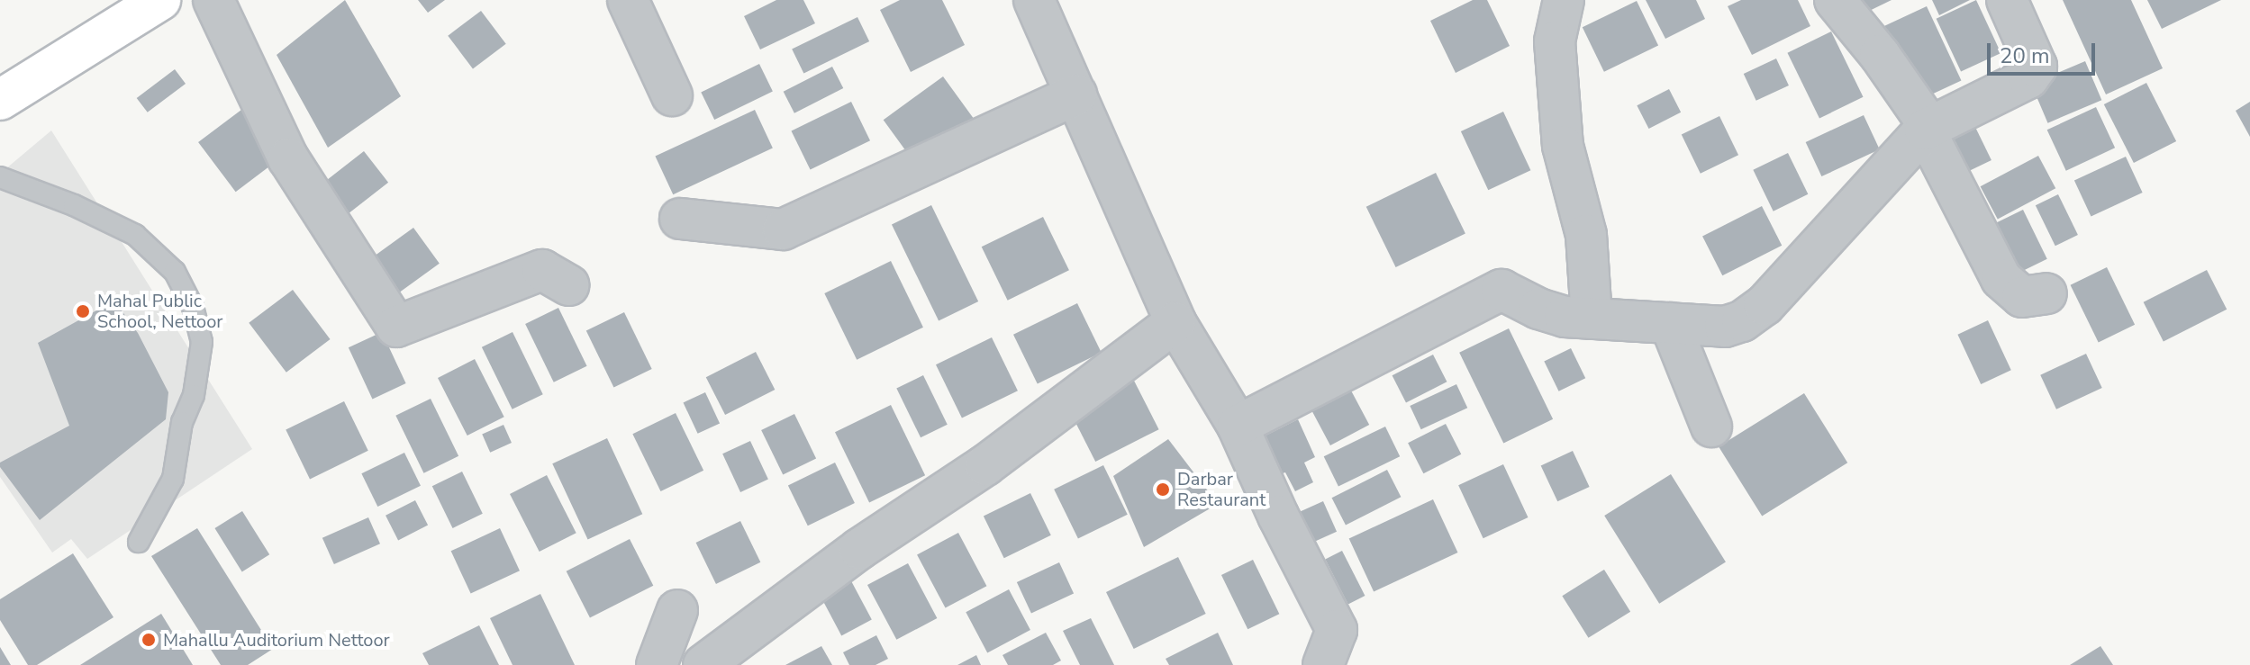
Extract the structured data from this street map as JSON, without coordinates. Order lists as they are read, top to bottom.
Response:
{
  "places": ["Mahal Public School, Nettoor", "Darbar Restaurant", "Mahallu Auditorium Nettoor"],
  "scale_bar": "20 m"
}
